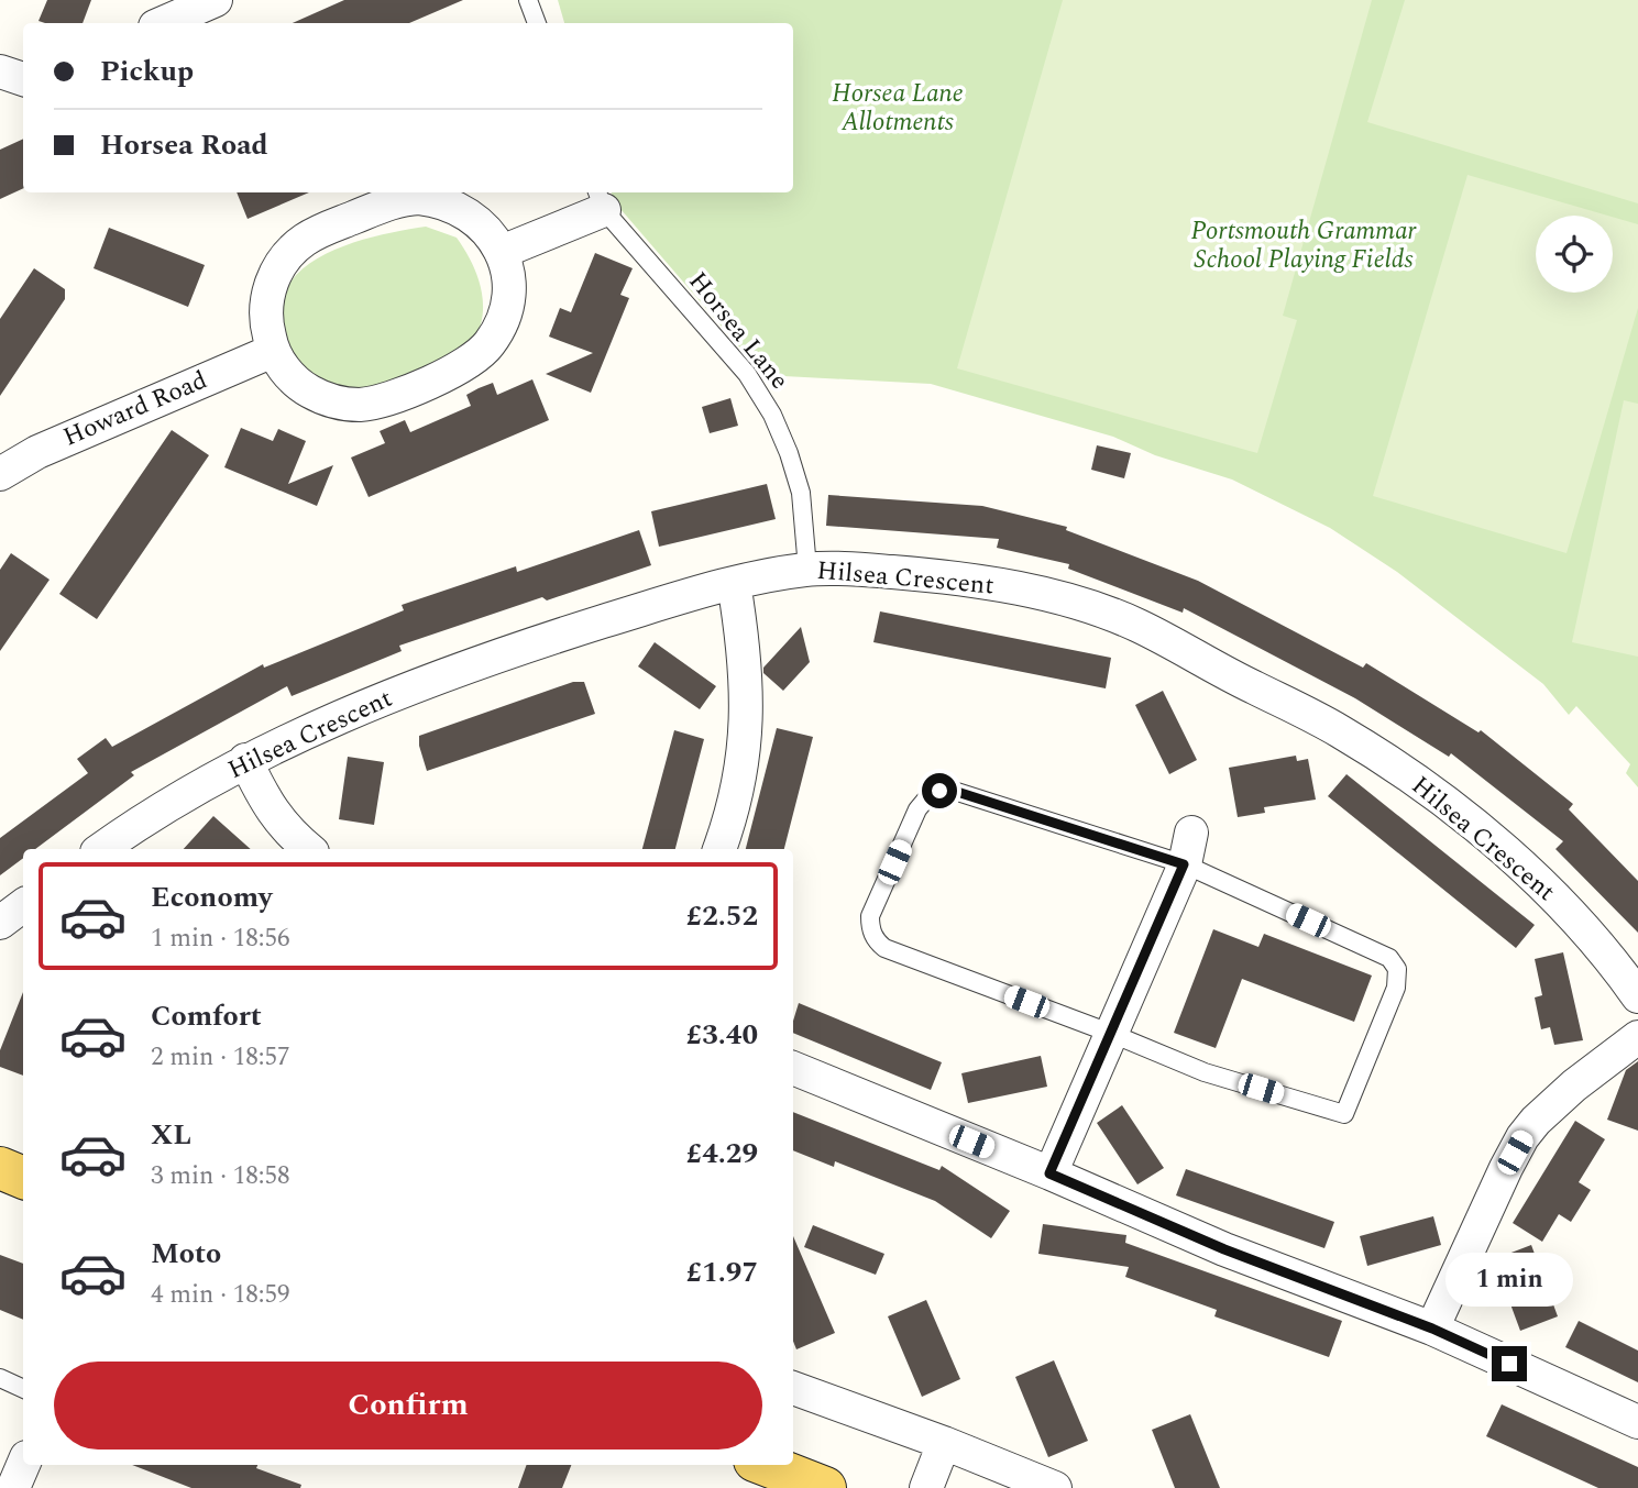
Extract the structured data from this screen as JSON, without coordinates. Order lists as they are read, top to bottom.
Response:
{
  "streets": {
    "street": ["Howard Road", "Hilsea Crescent"],
    "lane": ["Horsea Lane"]
  },
  "crossings": [
    ["Horsea Lane", "Hilsea Crescent"]
  ],
  "parks": ["Horsea Lane Allotments", "Portsmouth Grammar School Playing Fields"],
  "page": {
    "banner": ["Pickup", "Horsea Road"],
    "list": [
      {
        "name": "Economy",
        "note": "1 min · 18:56",
        "value": "£2.52"
      },
      {
        "name": "Comfort",
        "note": "2 min · 18:57",
        "value": "£3.40"
      },
      {
        "name": "XL",
        "note": "3 min · 18:58",
        "value": "£4.29"
      },
      {
        "name": "Moto",
        "note": "4 min · 18:59",
        "value": "£1.97"
      }
    ],
    "bubble": "1 min",
    "buttons": "Confirm"
  }
}
